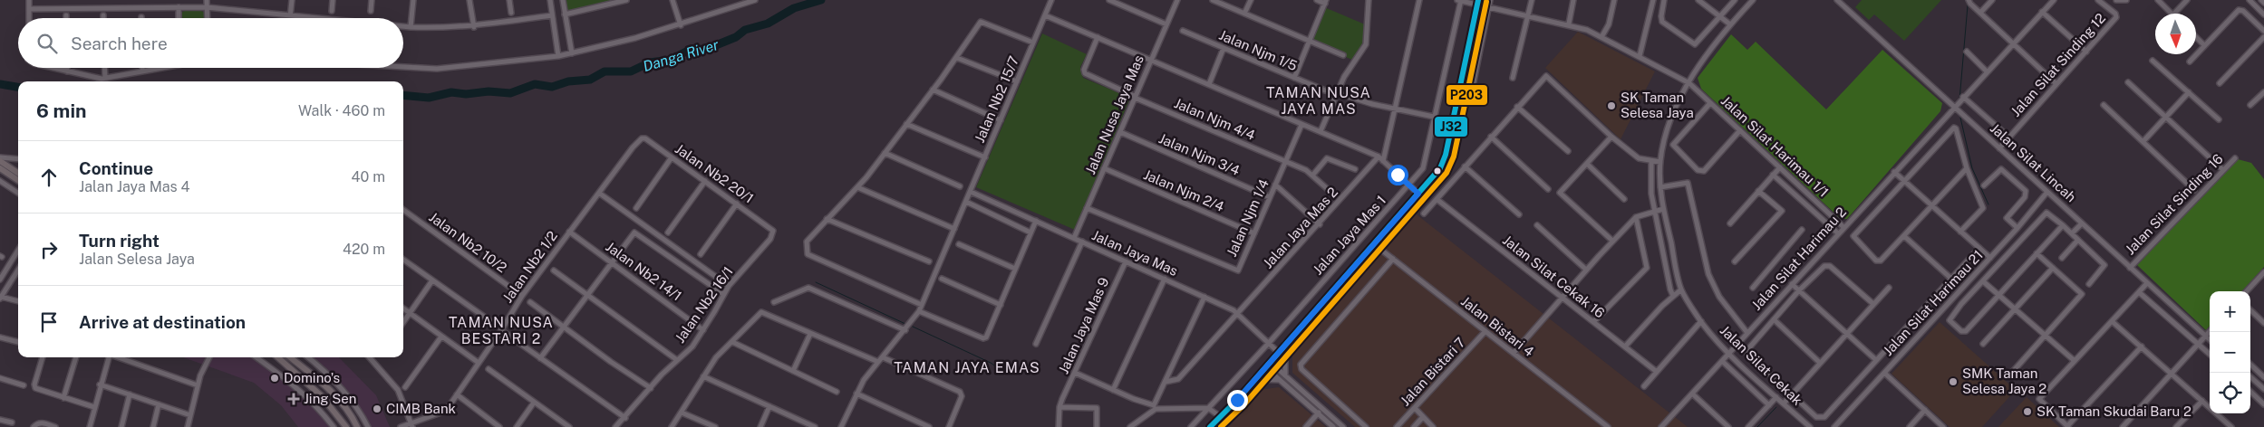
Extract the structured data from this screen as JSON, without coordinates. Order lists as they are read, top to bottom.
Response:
{
  "streets": {
    "street": [
      "Jalan Njm 1/5",
      "Jalan Silat Sinding 12",
      "Jalan Nb2 15/7",
      "Jalan Nusa Jaya Mas",
      "Jalan Njm 4/4",
      "Jalan Silat Harimau 1/1",
      "Jalan Njm 3/4",
      "Jalan Silat Lincah",
      "Jalan Nb2 20/1",
      "Jalan Njm 2/4",
      "Jalan Silat Sinding 16",
      "Jalan Njm 1/4",
      "Jalan Jaya Mas 2",
      "Jalan Jaya Mas 1",
      "Jalan Nb2 10/2",
      "Jalan Jaya Mas",
      "Jalan Silat Harimau 2",
      "Jalan Nb2 1/2",
      "Jalan Nb2 14/1",
      "Jalan Silat Cekak 16",
      "Jalan Silat Harimau 21",
      "Jalan Nb2 16/1",
      "Jalan Jaya Mas 9",
      "Jalan Bistari 4",
      "Jalan Silat Cekak",
      "Jalan Bistari 7"
    ]
  },
  "crossings": [
    ["Jalan Silat Sinding 12", "Jalan Silat Lincah"],
    ["Jalan Nb2 15/7", "Jalan Jaya Mas"],
    ["Jalan Nusa Jaya Mas", "Jalan Njm 4/4"],
    ["Jalan Nusa Jaya Mas", "Jalan Njm 3/4"],
    ["Jalan Nusa Jaya Mas", "Jalan Njm 2/4"],
    ["Jalan Nusa Jaya Mas", "Jalan Njm 1/4"],
    ["Jalan Nusa Jaya Mas", "Jalan Jaya Mas"],
    ["Jalan Njm 4/4", "Jalan Njm 1/4"],
    ["Jalan Silat Harimau 1/1", "Jalan Jaya Mas 1"],
    ["Jalan Silat Harimau 1/1", "Jalan Silat Harimau 2"],
    ["Jalan Silat Harimau 1/1", "Jalan Silat Cekak"],
    ["Jalan Njm 3/4", "Jalan Njm 1/4"],
    ["Jalan Silat Lincah", "Jalan Silat Sinding 16"],
    ["Jalan Silat Lincah", "Jalan Silat Harimau 2"],
    ["Jalan Silat Lincah", "Jalan Silat Harimau 21"],
    ["Jalan Nb2 20/1", "Jalan Nb2 1/2"],
    ["Jalan Nb2 20/1", "Jalan Nb2 16/1"],
    ["Jalan Njm 2/4", "Jalan Njm 1/4"],
    ["Jalan Jaya Mas 2", "Jalan Jaya Mas"],
    ["Jalan Jaya Mas 1", "Jalan Jaya Mas"],
    ["Jalan Nb2 10/2", "Jalan Nb2 1/2"],
    ["Jalan Jaya Mas", "Jalan Jaya Mas 9"],
    ["Jalan Silat Harimau 2", "Jalan Silat Cekak"],
    ["Jalan Nb2 1/2", "Jalan Nb2 14/1"],
    ["Jalan Nb2 14/1", "Jalan Nb2 16/1"],
    ["Jalan Bistari 4", "Jalan Bistari 7"]
  ],
  "districts": ["TAMAN NUSA JAYA MAS", "TAMAN NUSA BESTARI 2", "TAMAN JAYA EMAS"],
  "water": ["Danga River"],
  "places": {
    "other": [
      "SK Taman Selesa Jaya",
      "Domino's",
      "SMK Taman Selesa Jaya 2",
      "CIMB Bank",
      "SK Taman Skudai Baru 2"
    ],
    "health": ["Jing Sen"]
  },
  "lines": ["transit line J32", "transit line P203"],
  "north": "bottom",
  "page": {
    "search": "Search here",
    "heading": ["6 min", "Walk · 460 m"],
    "list": [
      ["Continue", "Jalan Jaya Mas 4", "40 m"],
      ["Turn right", "Jalan Selesa Jaya", "420 m"],
      "Arrive at destination"
    ],
    "map_buttons": ["+", "−"]
  }
}
